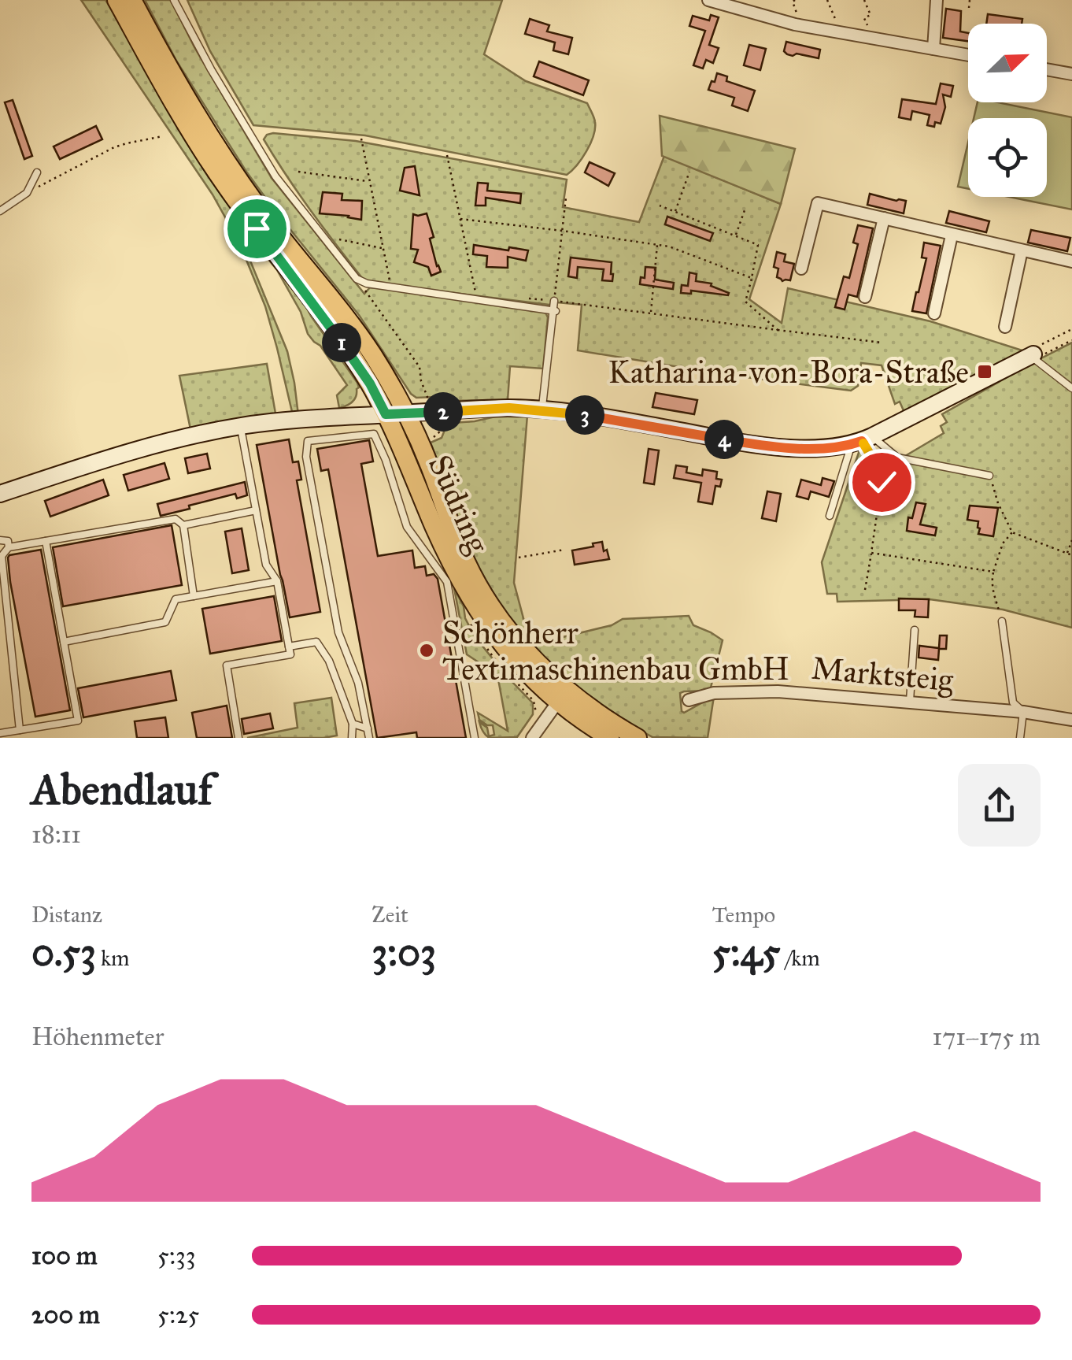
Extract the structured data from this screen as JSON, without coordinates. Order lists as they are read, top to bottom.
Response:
{
  "streets": {
    "main road": ["Südring"],
    "street": ["Marktsteig"]
  },
  "places": {
    "transit": ["Katharina-von-Bora-Straße"],
    "other": ["Schönherr Textimaschinenbau GmbH"]
  },
  "north": "top right",
  "page": {
    "pins": [
      "1",
      "2",
      "3",
      "4"
    ],
    "heading": ["Abendlauf", "18:11"],
    "stats": [
      ["Distanz", "0.53 km"],
      ["Zeit", "3:03"],
      ["Tempo", "5:45 /km"]
    ],
    "chart": ["Höhenmeter", "171–175 m"],
    "list": [
      {
        "name": "100 m",
        "note": "5:33"
      },
      {
        "name": "200 m",
        "note": "5:25"
      }
    ]
  }
}
